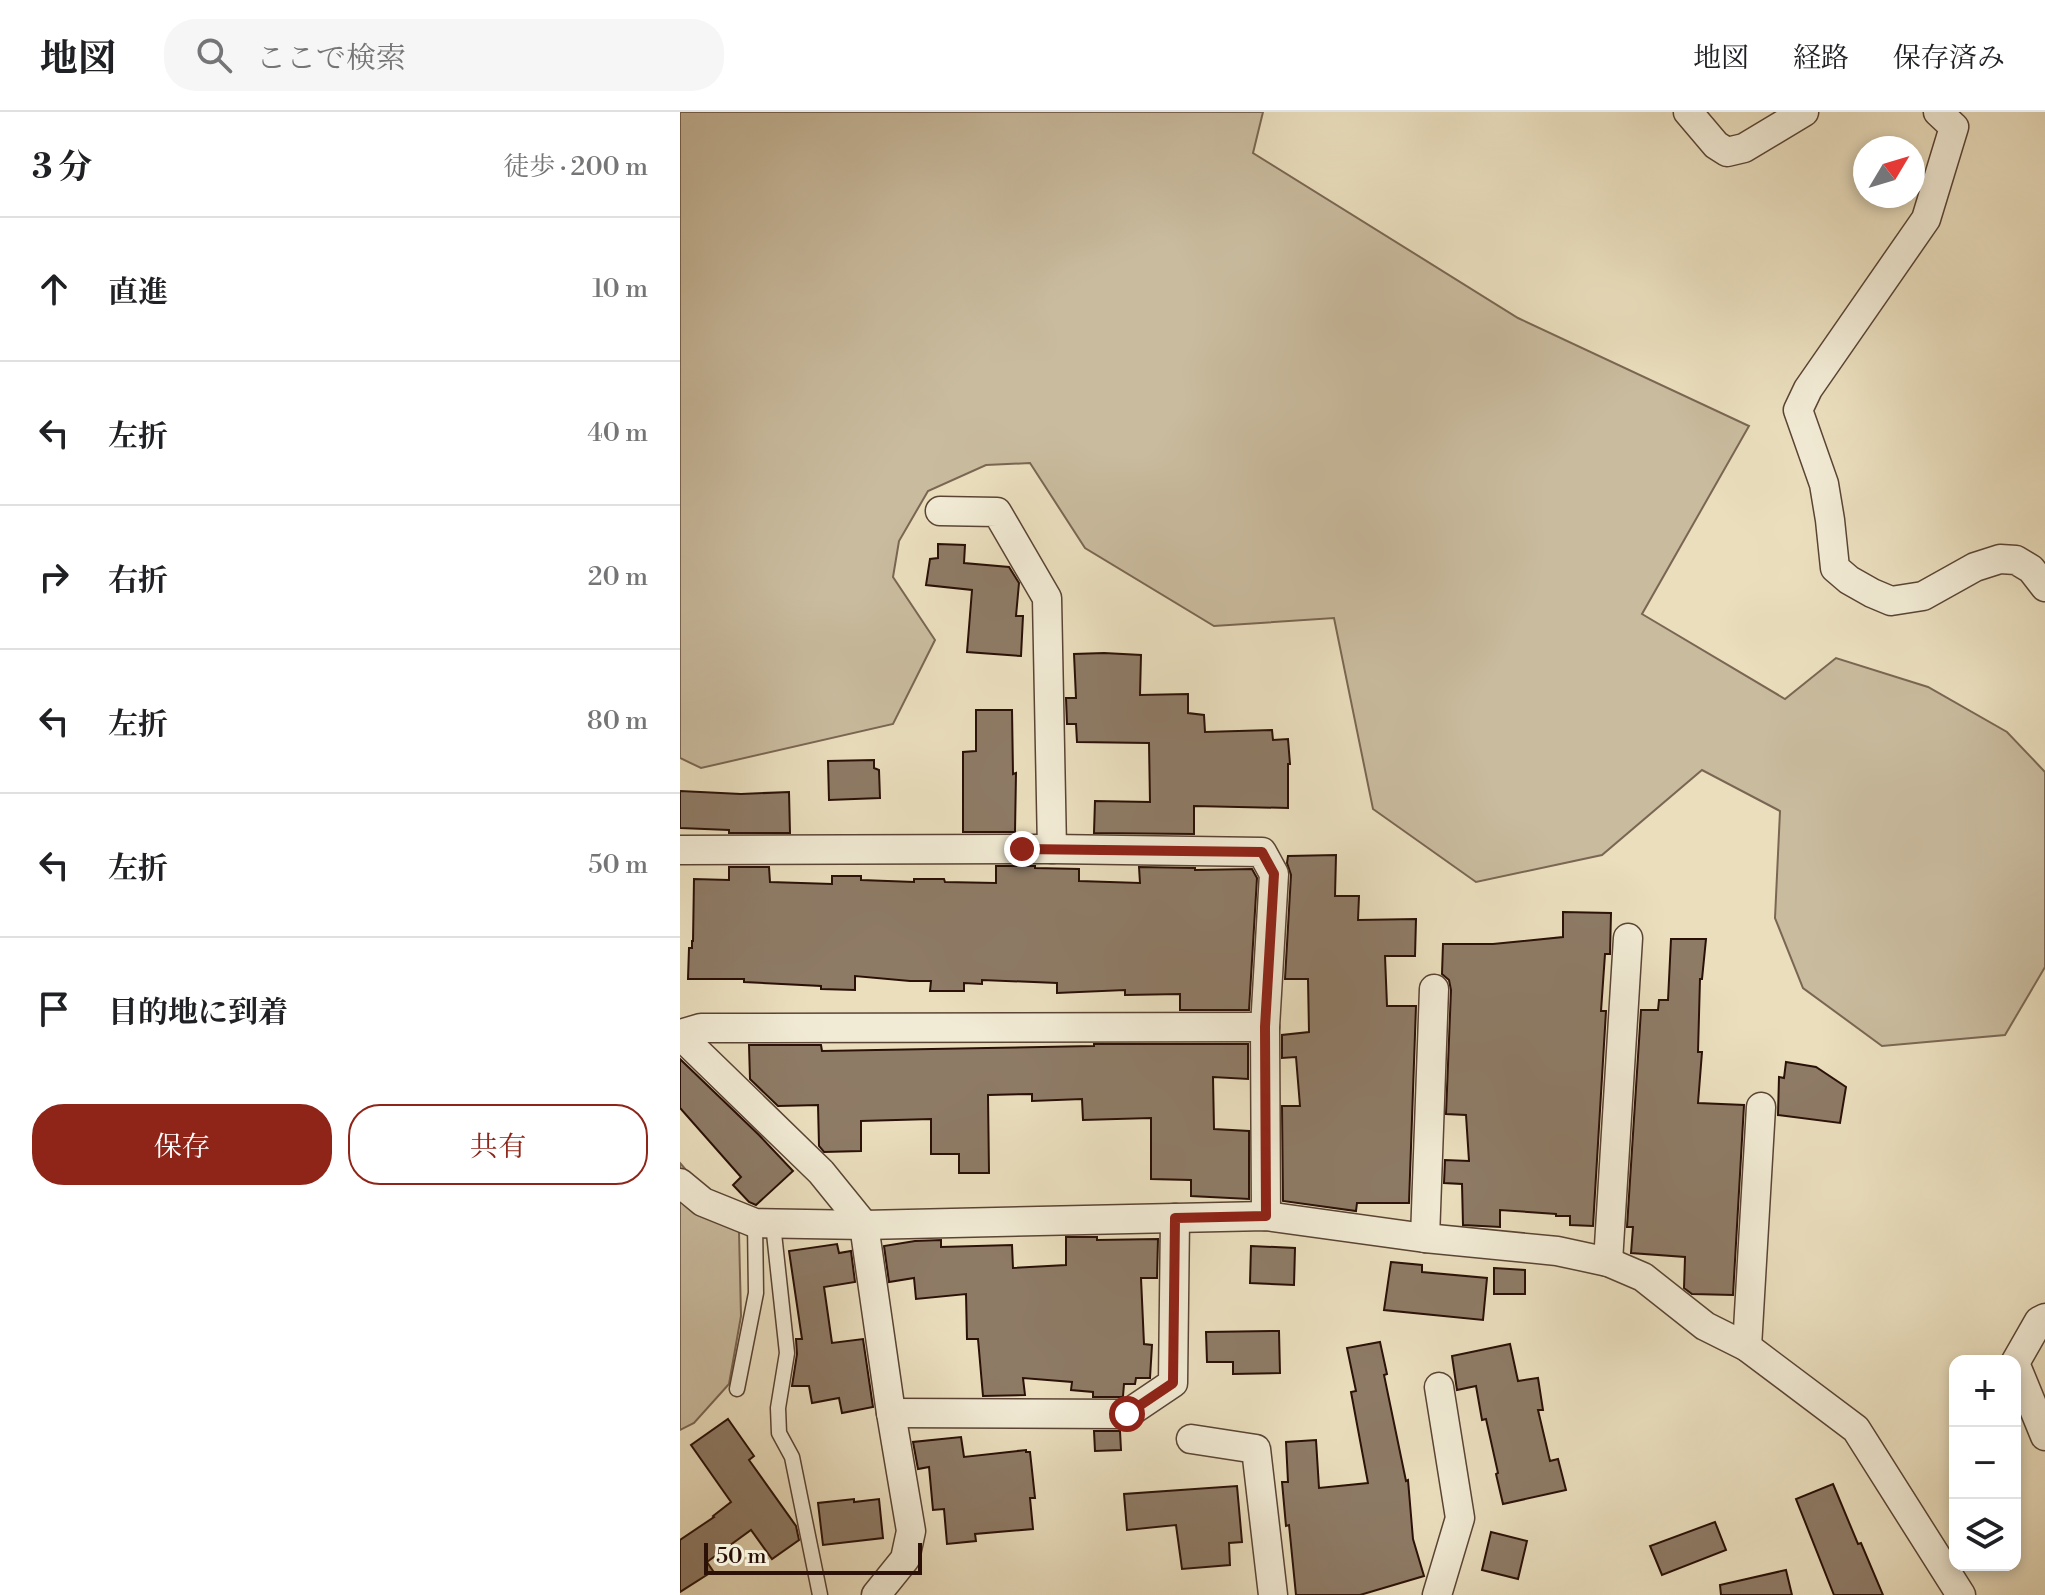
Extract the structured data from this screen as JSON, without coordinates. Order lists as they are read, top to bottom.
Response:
{
  "scale_bar": "50 m",
  "north": "top right",
  "page": {
    "header": "地図",
    "search": "ここで検索",
    "nav": ["地図", "経路", "保存済み"],
    "heading": ["3 分", "徒歩 · 200 m"],
    "list": [
      ["直進", "10 m"],
      ["左折", "40 m"],
      ["右折", "20 m"],
      ["左折", "80 m"],
      ["左折", "50 m"],
      "目的地に到着"
    ],
    "buttons": ["保存", "共有"],
    "map_buttons": ["+", "−"],
    "scale": "50 m"
  }
}
